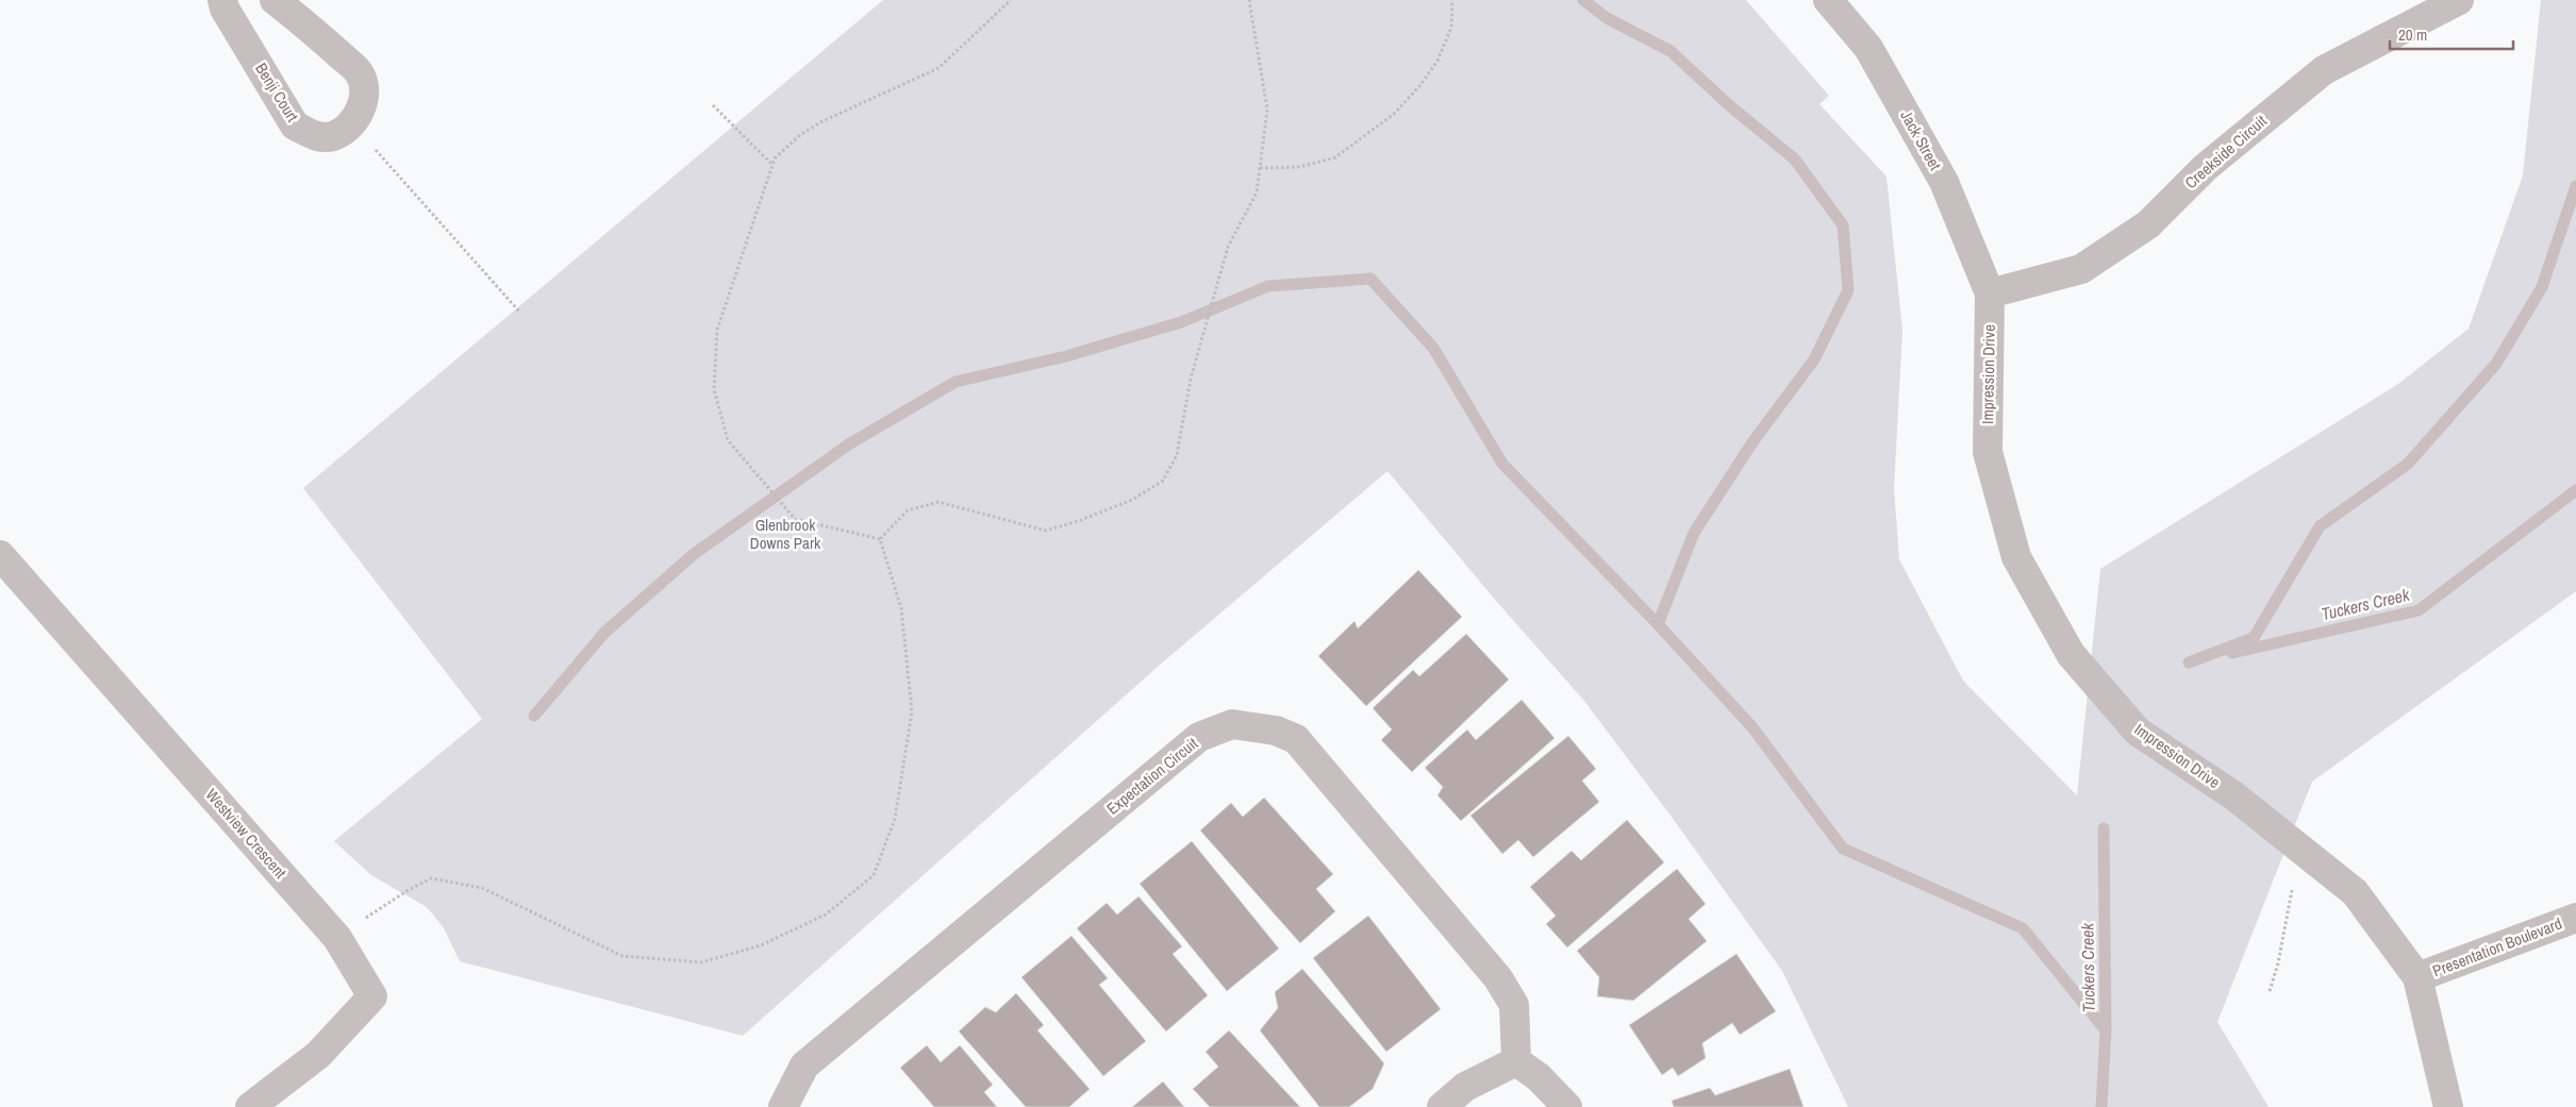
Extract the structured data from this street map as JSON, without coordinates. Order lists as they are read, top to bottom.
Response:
{
  "streets": {
    "street": [
      "Benji Court",
      "Jack Street",
      "Creekside Circuit",
      "Impression Drive",
      "Expectation Circuit",
      "Westview Crescent",
      "Presentation Boulevard"
    ]
  },
  "crossings": [
    ["Jack Street", "Creekside Circuit"],
    ["Jack Street", "Impression Drive"],
    ["Creekside Circuit", "Impression Drive"],
    ["Impression Drive", "Presentation Boulevard"]
  ],
  "water": ["Tuckers Creek"],
  "parks": ["Glenbrook Downs Park"],
  "scale_bar": "20 m"
}
